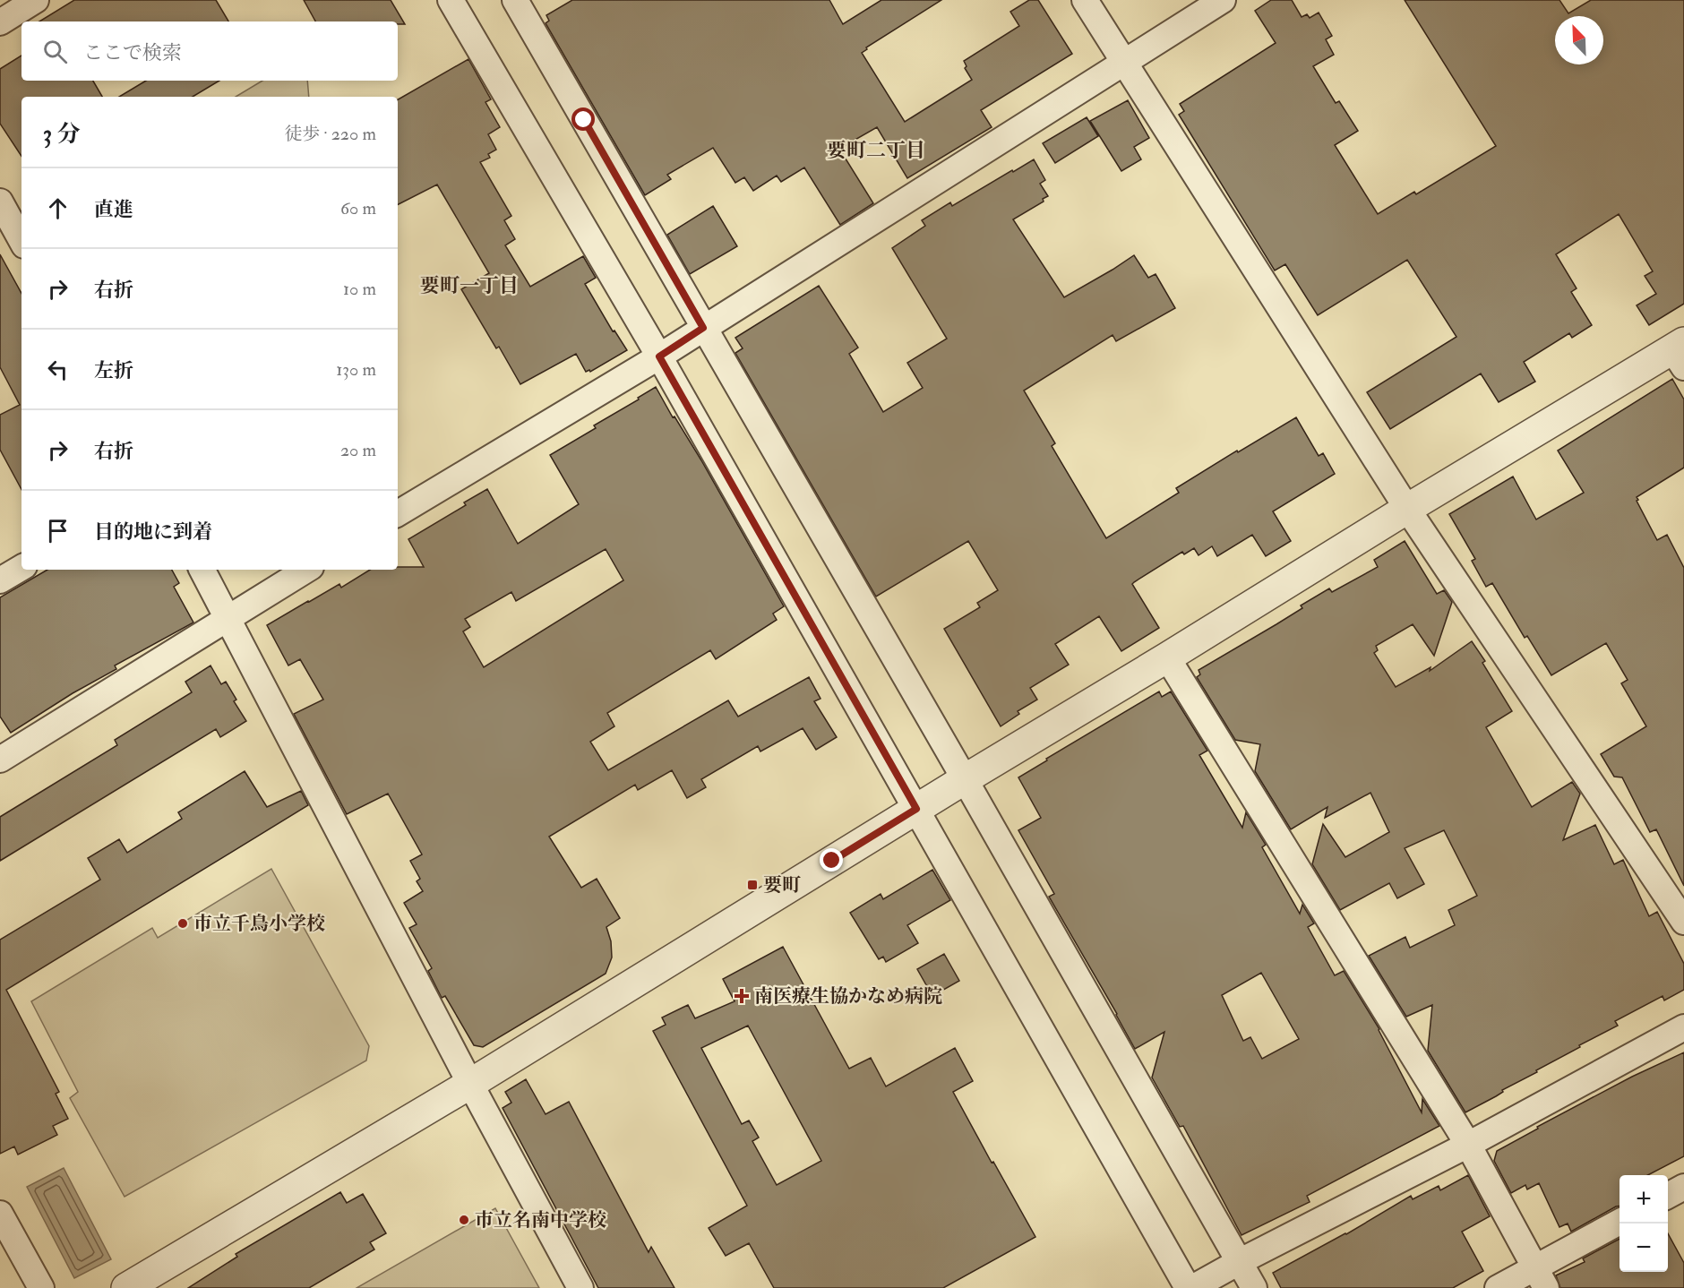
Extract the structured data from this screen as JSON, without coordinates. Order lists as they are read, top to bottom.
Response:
{
  "districts": ["要町二丁目", "要町一丁目"],
  "places": {
    "transit": ["要町"],
    "other": ["市立千鳥小学校", "市立名南中学校"],
    "health": ["南医療生協かなめ病院"]
  },
  "north": "top left",
  "page": {
    "search": "ここで検索",
    "heading": ["3 分", "徒歩 · 220 m"],
    "list": [
      ["直進", "60 m"],
      ["右折", "10 m"],
      ["左折", "130 m"],
      ["右折", "20 m"],
      "目的地に到着"
    ],
    "map_buttons": ["+", "−"]
  }
}
